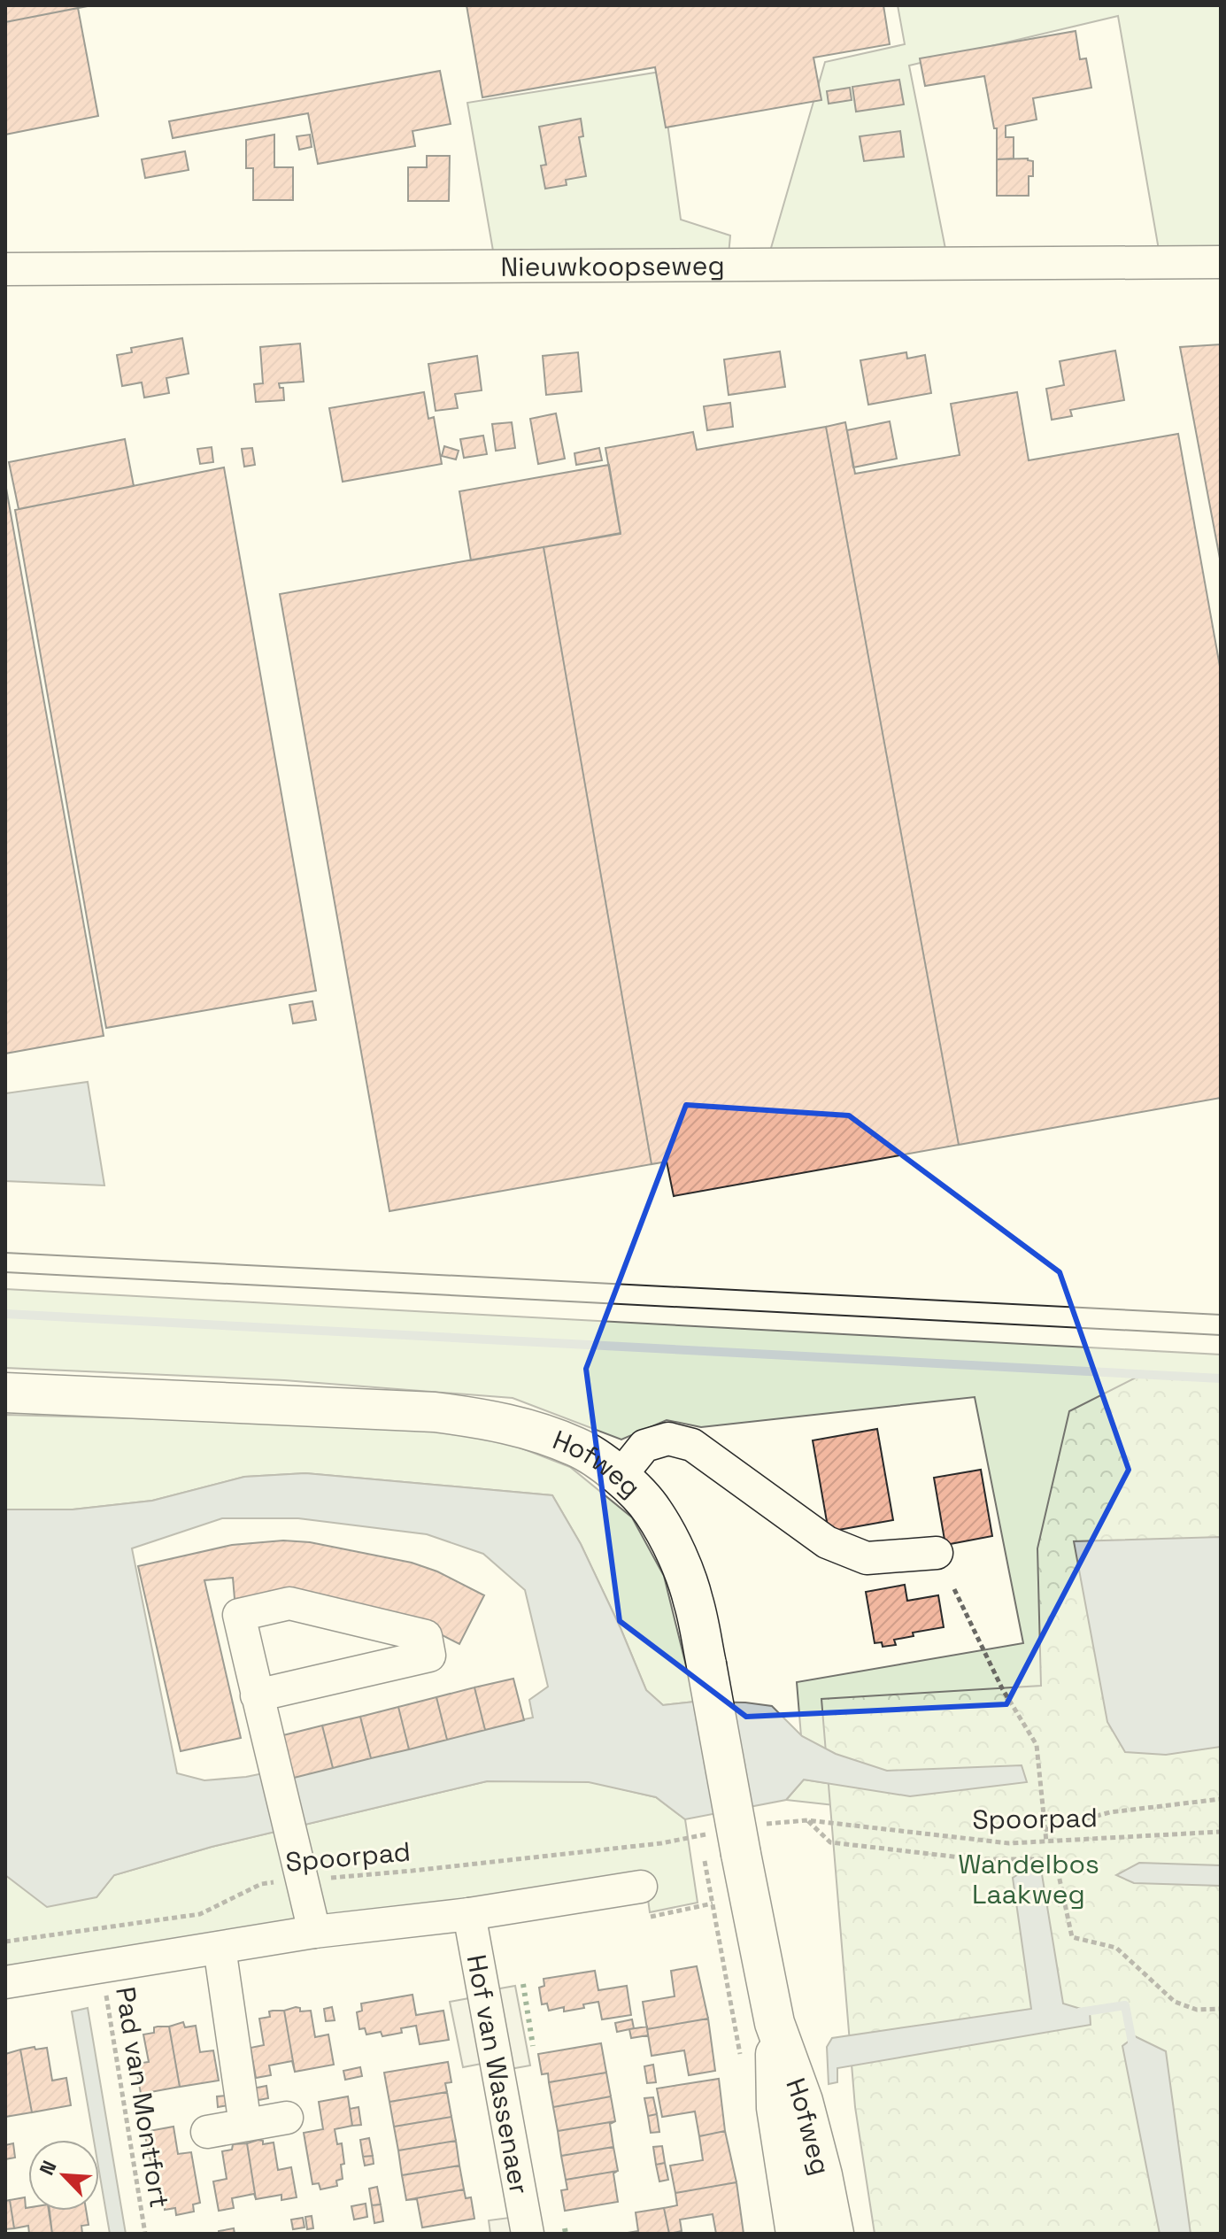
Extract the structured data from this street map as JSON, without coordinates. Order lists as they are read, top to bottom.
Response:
{
  "streets": {
    "main road": ["Hofweg"],
    "street": ["Nieuwkoopseweg", "Hof van Wassenaer"],
    "path": ["Spoorpad", "Pad van Montfort"]
  },
  "parks": ["Wandelbos Laakweg"],
  "north": "top left"
}
